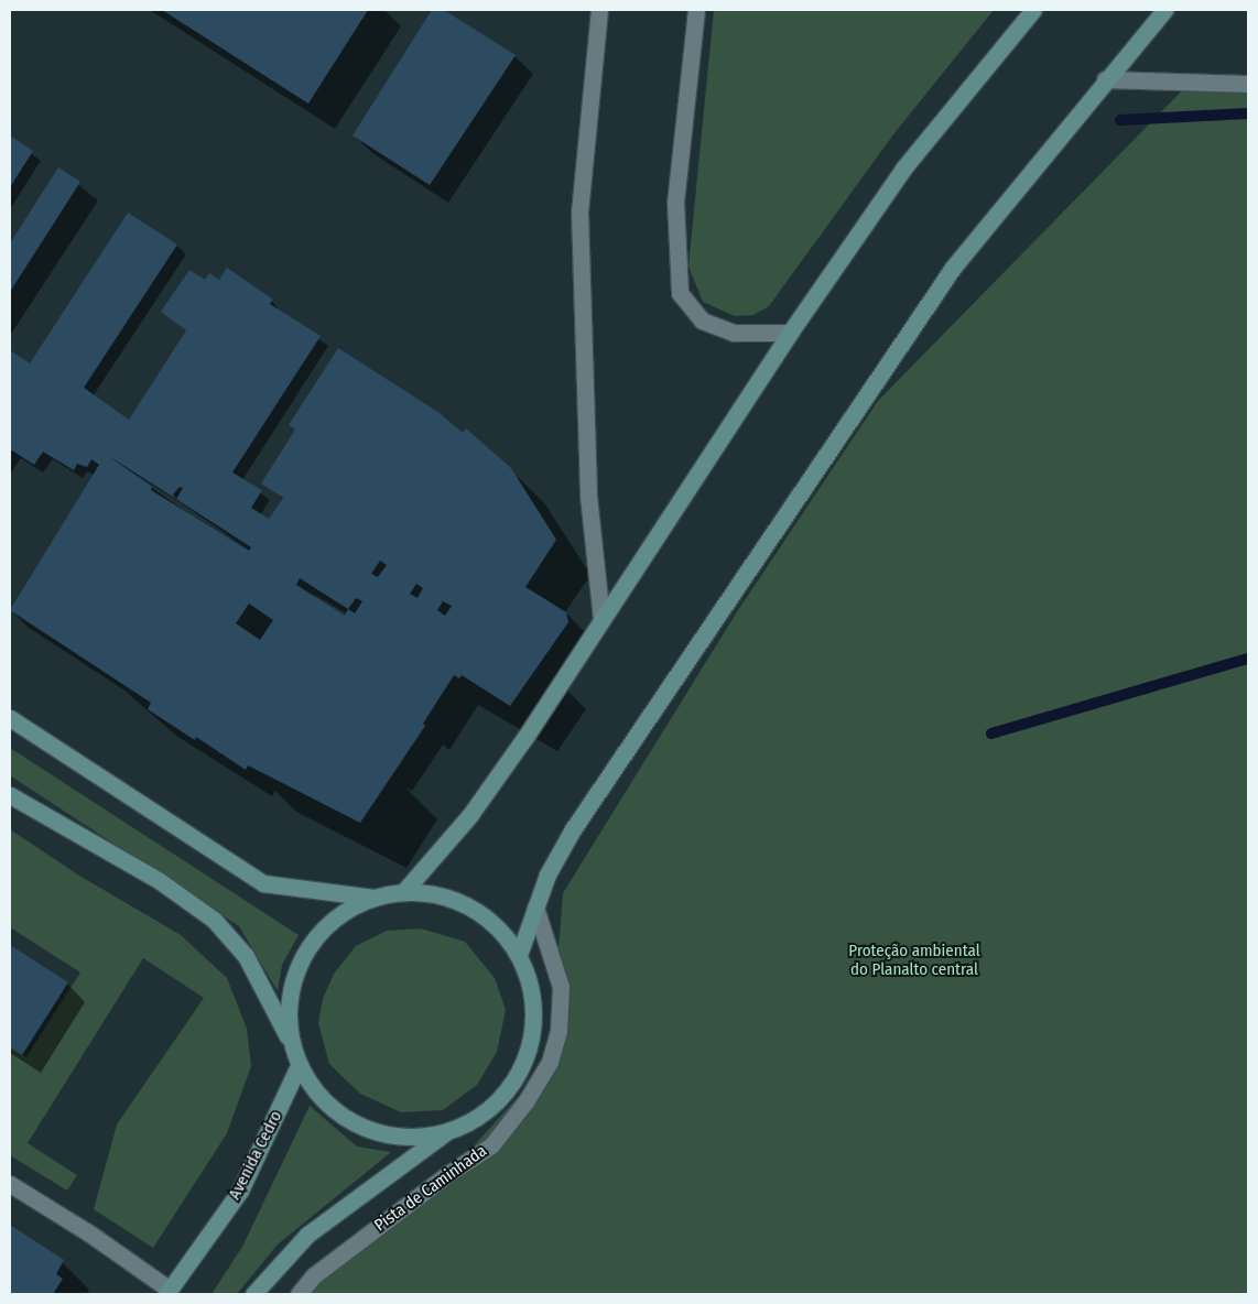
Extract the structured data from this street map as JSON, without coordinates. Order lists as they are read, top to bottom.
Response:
{
  "streets": {
    "street": ["Avenida Cedro", "Pista de Caminhada"]
  },
  "parks": ["Proteção ambiental do Planalto central"]
}
